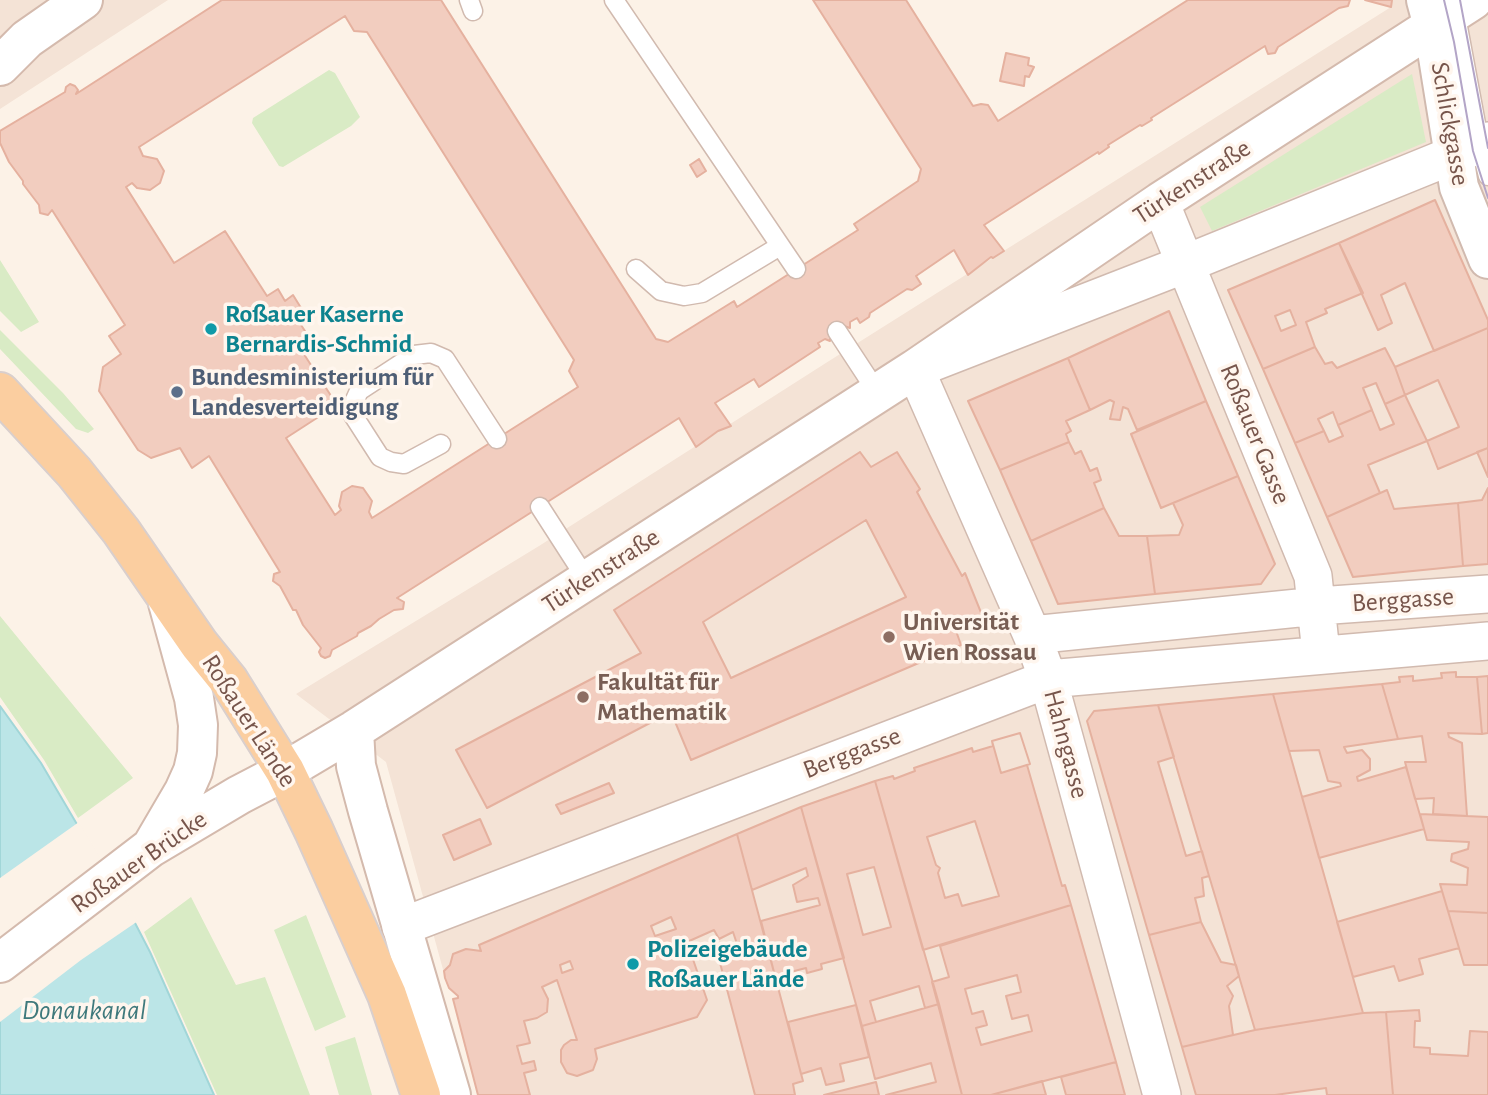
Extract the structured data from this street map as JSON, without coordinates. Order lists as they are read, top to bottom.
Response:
{
  "streets": {
    "main road": [
      "Schlickgasse",
      "Türkenstraße",
      "Roßauer Lände",
      "Roßauer Brücke"
    ],
    "street": ["Roßauer Gasse", "Berggasse", "Hahngasse"]
  },
  "crossings": [
    ["Schlickgasse", "Türkenstraße"],
    ["Türkenstraße", "Roßauer Gasse"],
    ["Türkenstraße", "Roßauer Lände"],
    ["Türkenstraße", "Hahngasse"],
    ["Türkenstraße", "Roßauer Brücke"],
    ["Roßauer Gasse", "Berggasse"],
    ["Berggasse", "Hahngasse"],
    ["Roßauer Lände", "Roßauer Brücke"]
  ],
  "water": ["Donaukanal"],
  "places": [
    "Roßauer Kaserne Bernardis-Schmid",
    "Bundesministerium für Landesverteidigung",
    "Universität Wien Rossau",
    "Fakultät für Mathematik",
    "Polizeigebäude Roßauer Lände"
  ]
}
